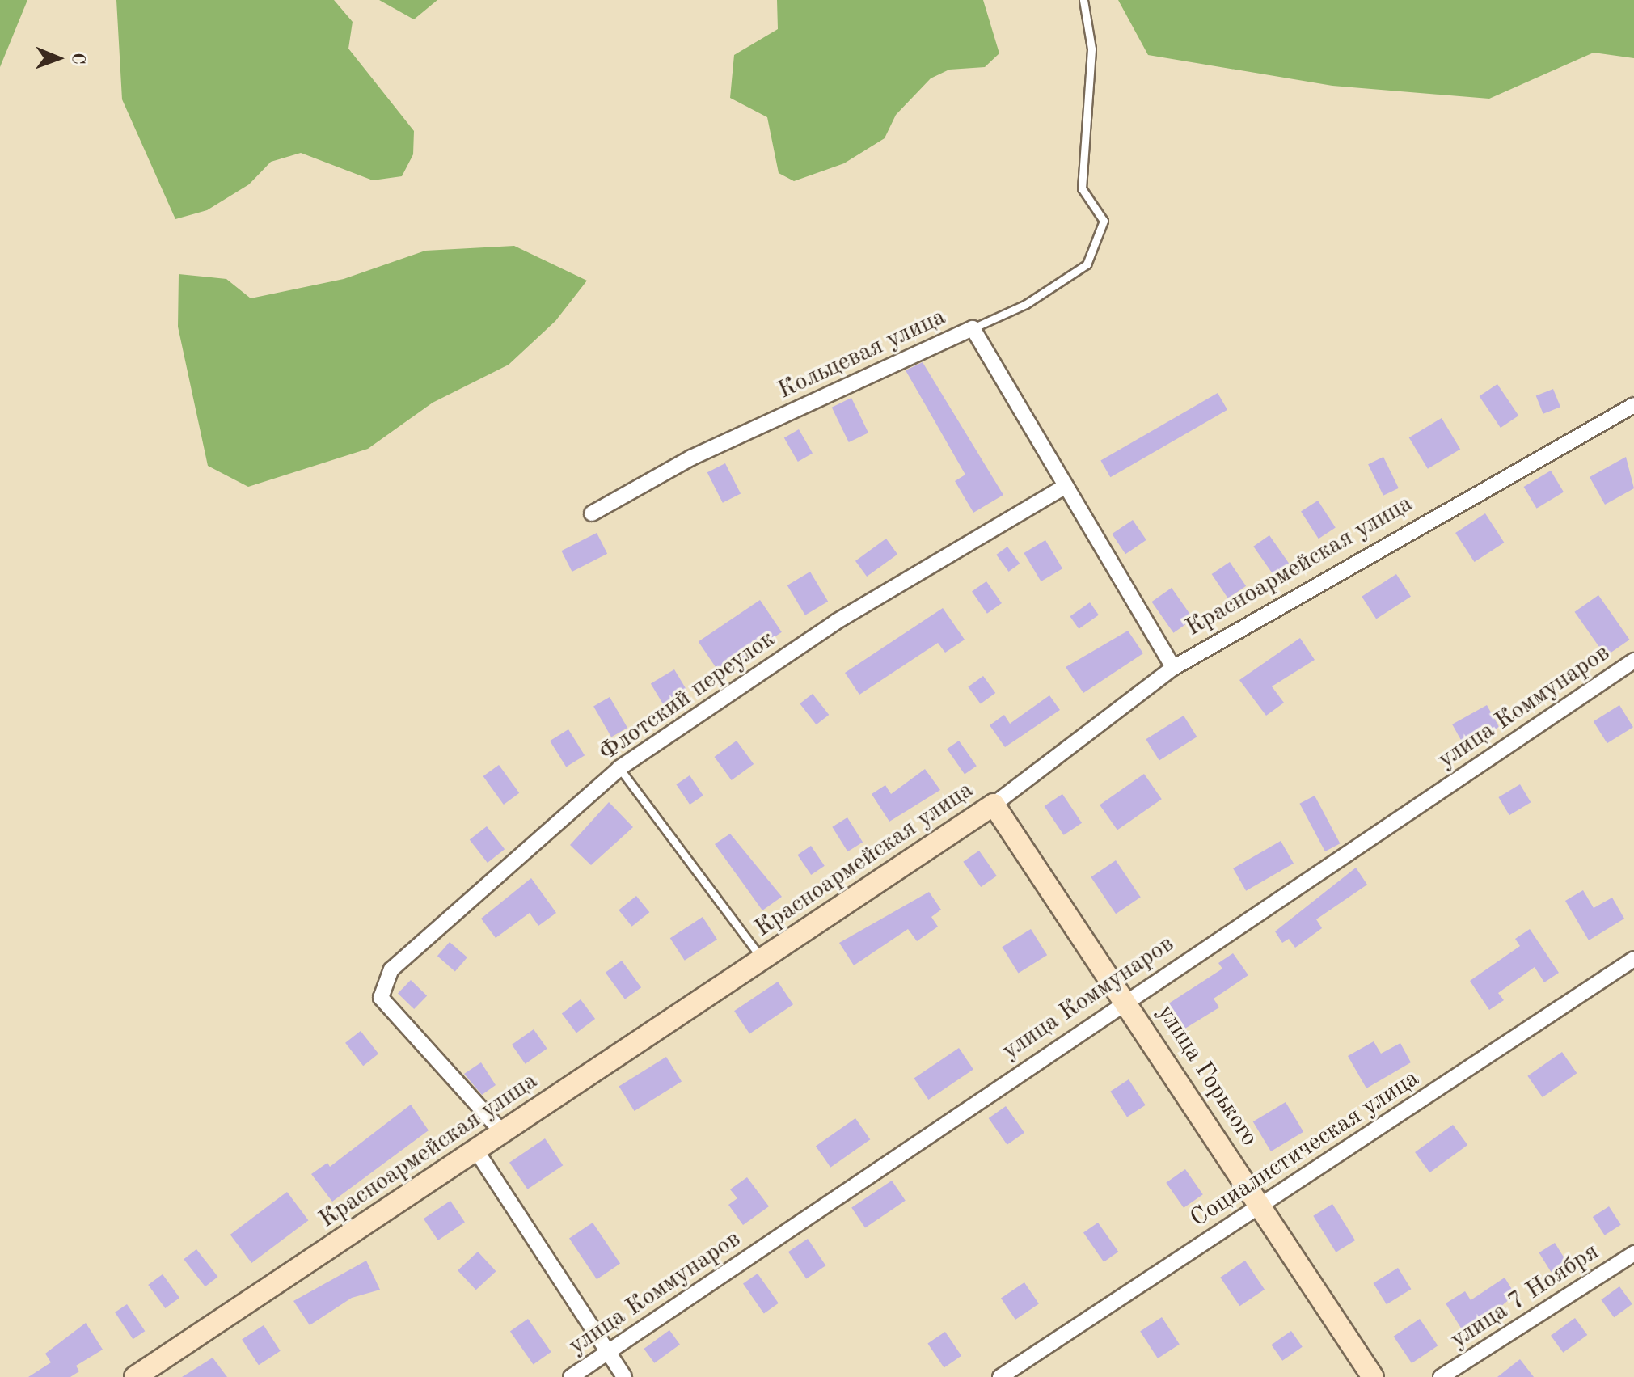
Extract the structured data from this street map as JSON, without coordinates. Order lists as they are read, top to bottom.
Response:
{
  "streets": {
    "street": [
      "Кольцевая улица",
      "Красноармейская улица",
      "Флотский переулок",
      "улица Коммунаров",
      "улица Горького",
      "Социалистическая улица",
      "улица 7 Ноября"
    ]
  },
  "crossings": [
    ["Кольцевая улица", "Красноармейская улица"],
    ["Кольцевая улица", "Флотский переулок"],
    ["Красноармейская улица", "Флотский переулок"],
    ["Красноармейская улица", "улица Горького"],
    ["улица Коммунаров", "улица Горького"],
    ["улица Горького", "Социалистическая улица"]
  ],
  "north": "right"
}
